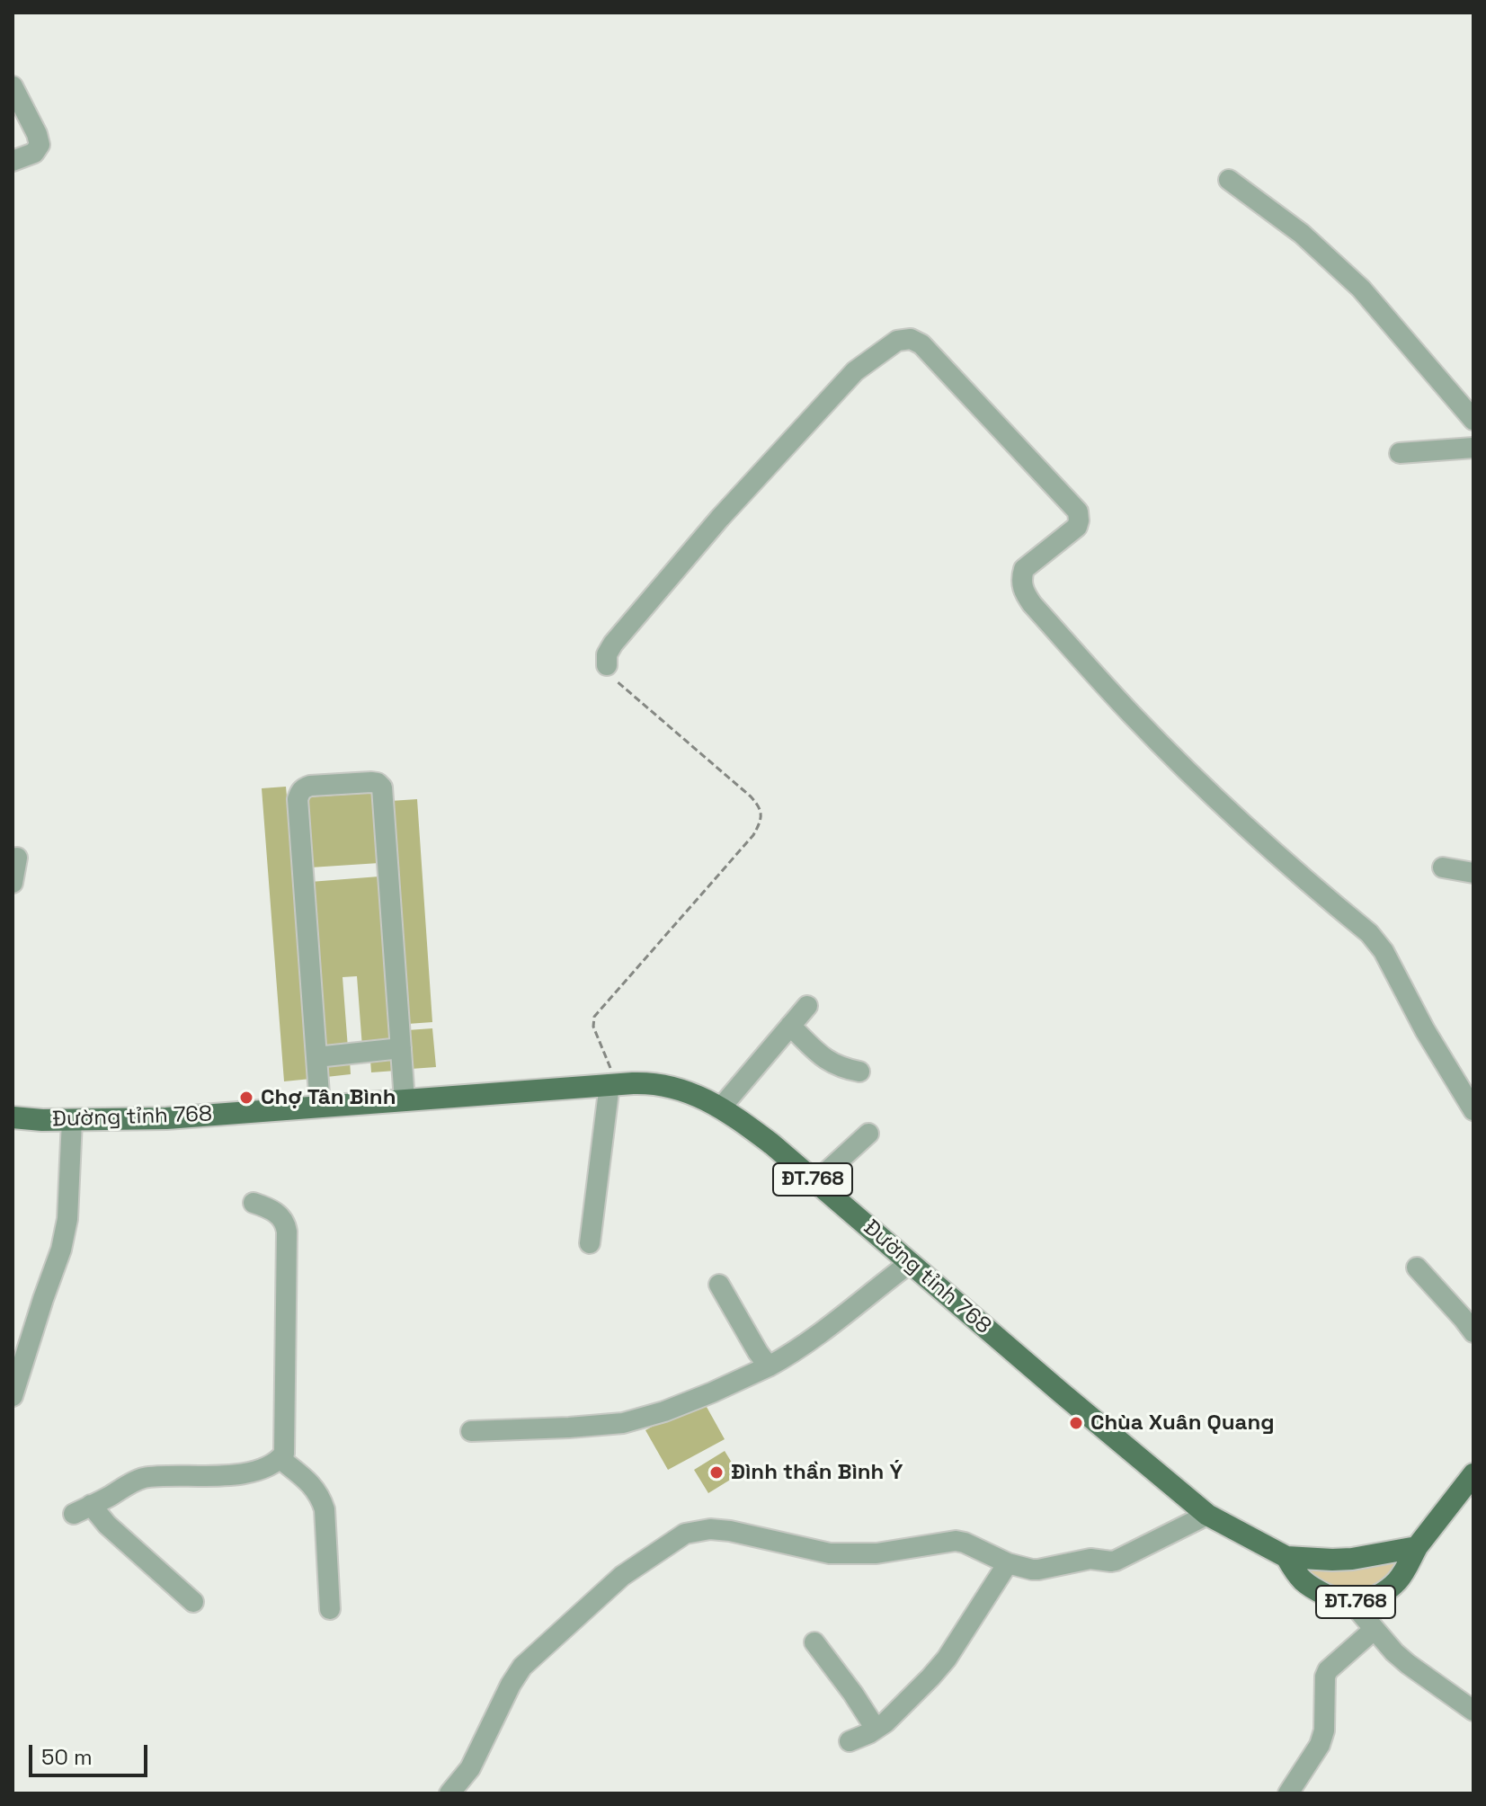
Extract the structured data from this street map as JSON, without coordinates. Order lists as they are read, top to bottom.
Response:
{
  "streets": {
    "main road": ["Đường tỉnh 768", "ĐT.768"]
  },
  "crossings": [
    ["Đường tỉnh 768", "ĐT.768"]
  ],
  "places": ["Chợ Tân Bình", "Chùa Xuân Quang", "Đình thần Bình Ý"],
  "scale_bar": "50 m"
}
